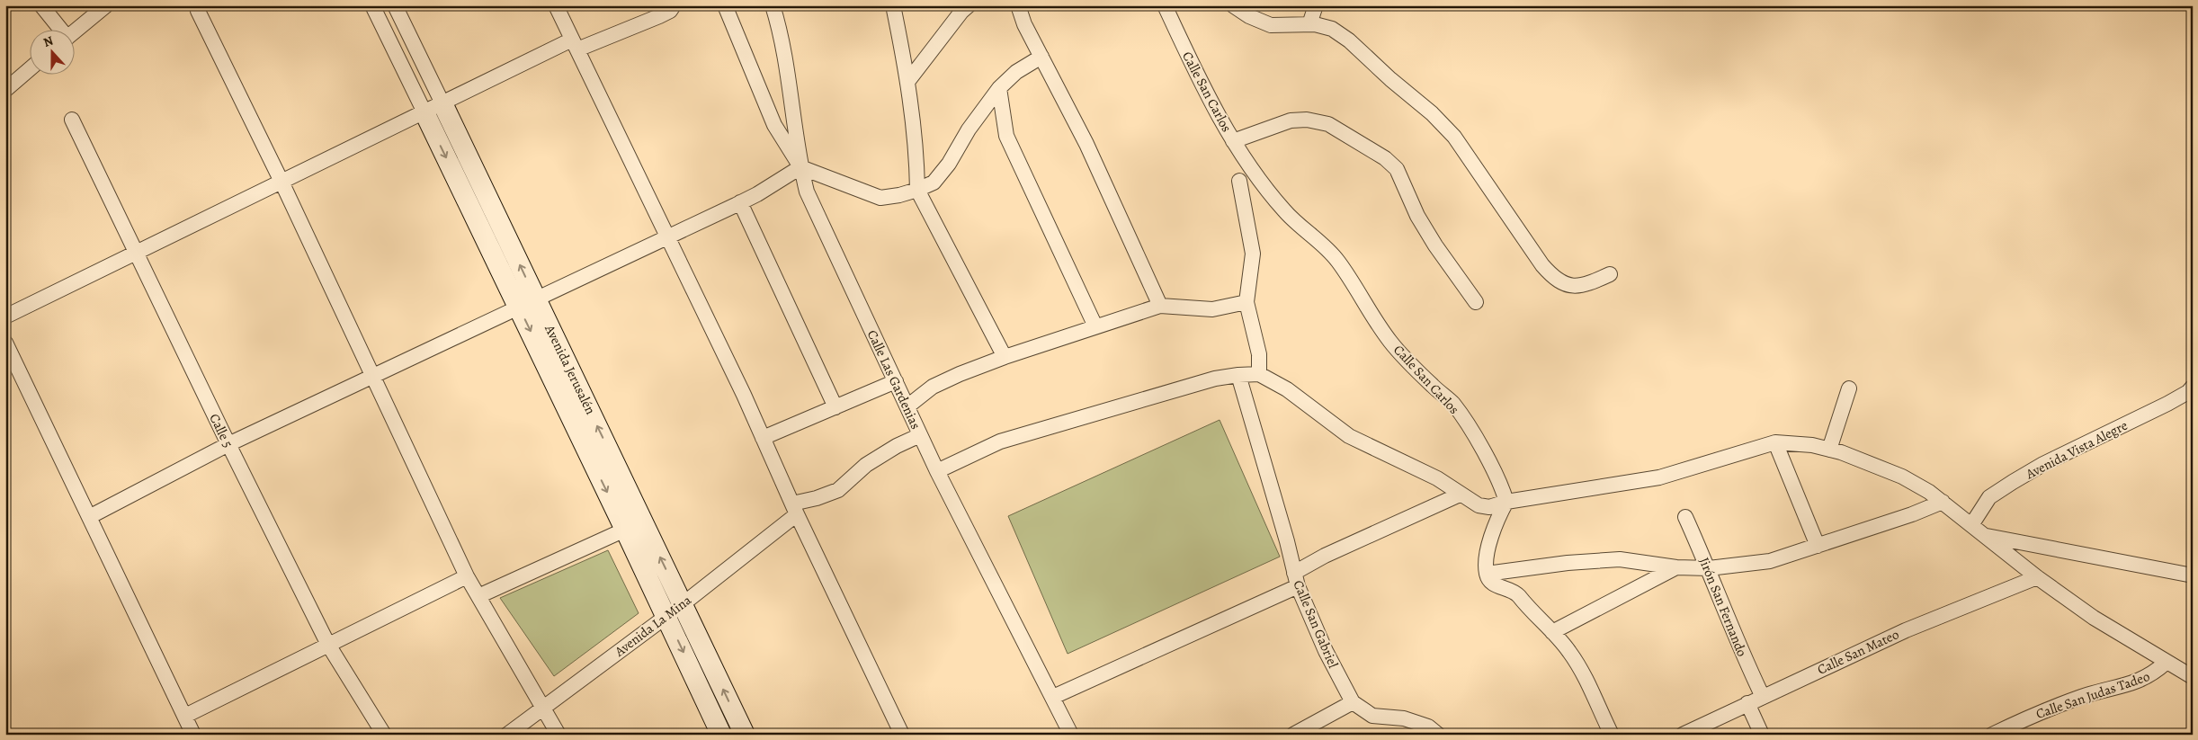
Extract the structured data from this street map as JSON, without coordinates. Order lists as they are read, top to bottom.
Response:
{
  "streets": {
    "street": [
      "Calle San Carlos",
      "Avenida Jerusalén",
      "Calle Las Gardenias",
      "Calle 5",
      "Avenida Vista Alegre",
      "Jirón San Fernando",
      "Calle San Gabriel",
      "Avenida La Mina",
      "Calle San Mateo",
      "Calle San Judas Tadeo"
    ]
  },
  "crossings": [
    ["Avenida Jerusalén", "Avenida La Mina"],
    ["Jirón San Fernando", "Calle San Mateo"]
  ],
  "north": "top"
}
